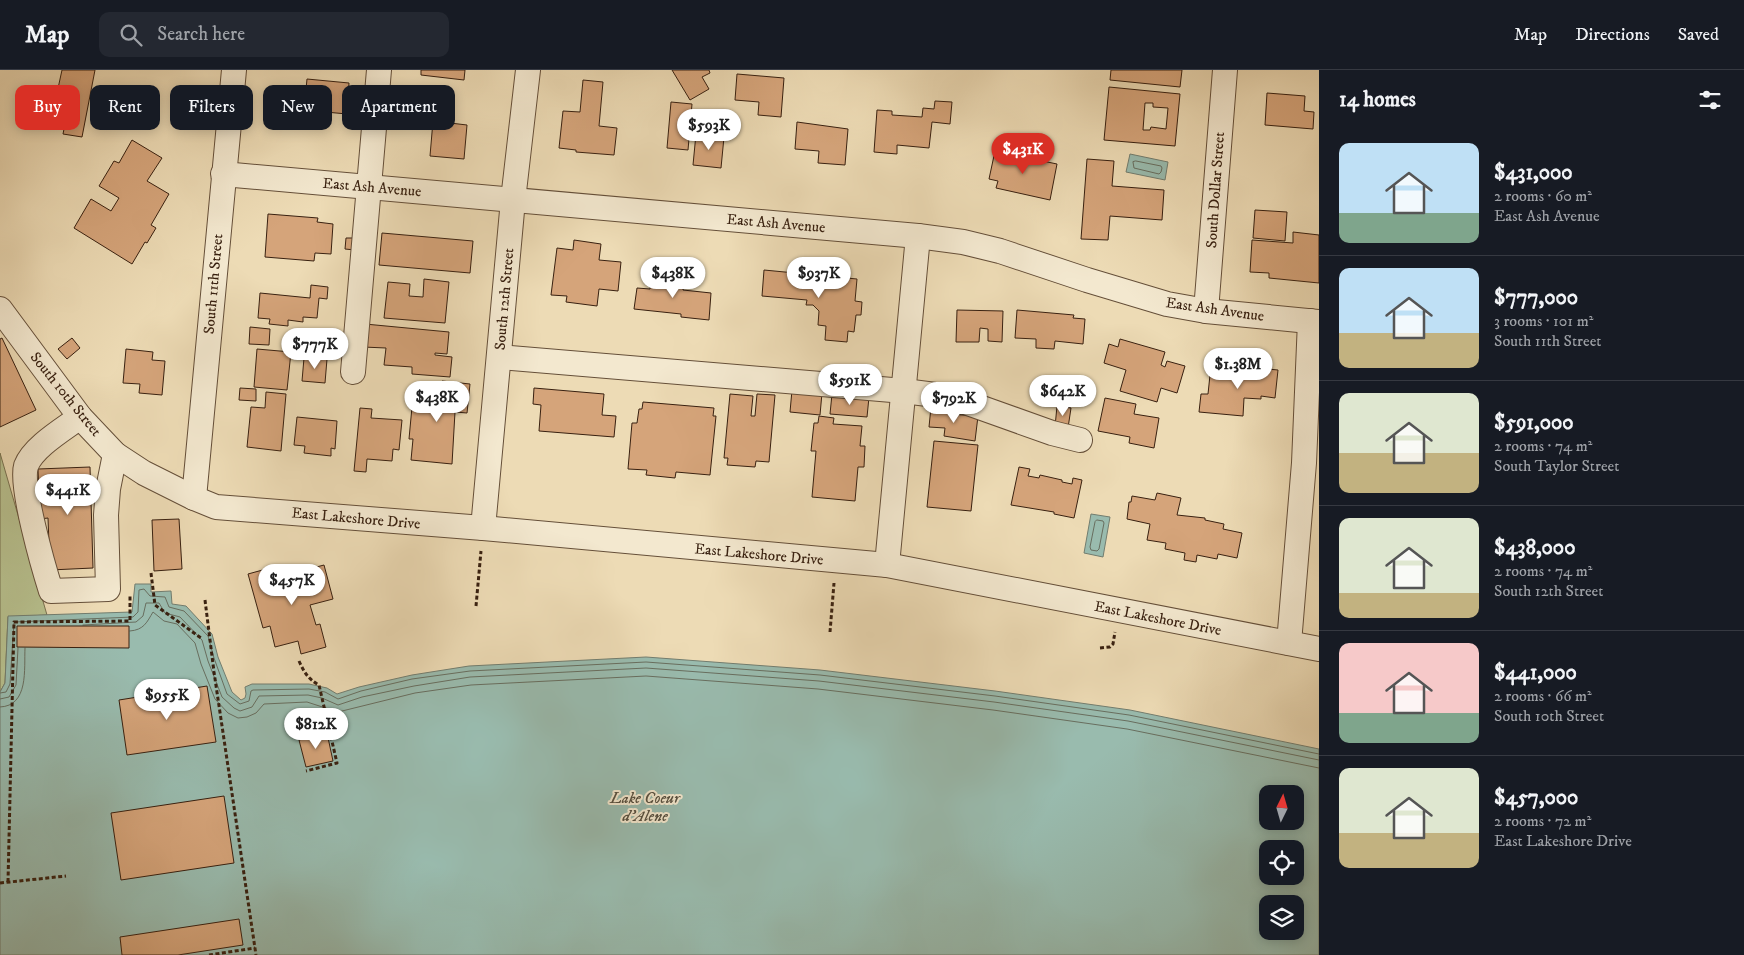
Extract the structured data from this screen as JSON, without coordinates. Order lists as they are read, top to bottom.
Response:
{
  "streets": {
    "street": [
      "East Ash Avenue",
      "South Dollar Street",
      "South 11th Street",
      "South 12th Street",
      "South 10th Street",
      "East Lakeshore Drive"
    ]
  },
  "crossings": [
    ["East Ash Avenue", "South Dollar Street"],
    ["East Ash Avenue", "South 11th Street"],
    ["East Ash Avenue", "South 12th Street"],
    ["South 11th Street", "South 10th Street"],
    ["South 11th Street", "East Lakeshore Drive"],
    ["South 12th Street", "East Lakeshore Drive"],
    ["South 10th Street", "East Lakeshore Drive"]
  ],
  "water": ["Lake Coeur d'Alene"],
  "north": "top",
  "page": {
    "header": "Map",
    "search": "Search here",
    "nav": ["Map", "Directions", "Saved"],
    "heading": "14 homes",
    "chip": [
      "Buy",
      "Rent",
      "Filters",
      "New",
      "Apartment"
    ],
    "price": [
      "$593K",
      "$431K",
      "$438K",
      "$937K",
      "$777K",
      "$1.38M",
      "$591K",
      "$642K",
      "$438K",
      "$792K",
      "$441K",
      "$457K",
      "$955K",
      "$812K"
    ],
    "list": [
      {
        "name": "$431,000",
        "note": "2 rooms · 60 m² · East Ash Avenue"
      },
      {
        "name": "$777,000",
        "note": "3 rooms · 101 m² · South 11th Street"
      },
      {
        "name": "$591,000",
        "note": "2 rooms · 74 m² · South Taylor Street"
      },
      {
        "name": "$438,000",
        "note": "2 rooms · 74 m² · South 12th Street"
      },
      {
        "name": "$441,000",
        "note": "2 rooms · 66 m² · South 10th Street"
      },
      {
        "name": "$457,000",
        "note": "2 rooms · 72 m² · East Lakeshore Drive"
      }
    ]
  }
}
